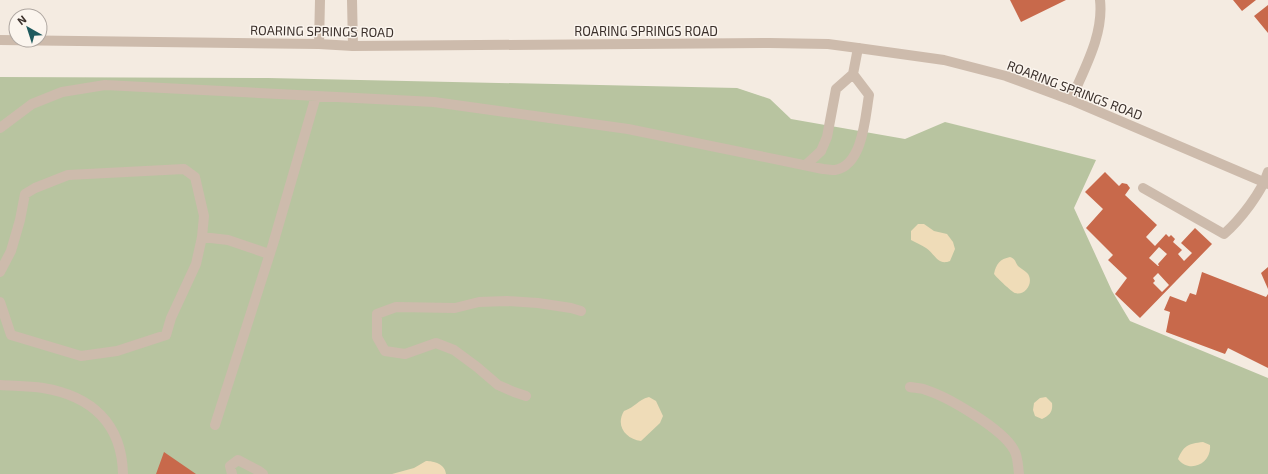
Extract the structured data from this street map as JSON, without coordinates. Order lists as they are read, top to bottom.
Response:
{
  "streets": {
    "street": ["ROARING SPRINGS ROAD"]
  },
  "north": "top left"
}
